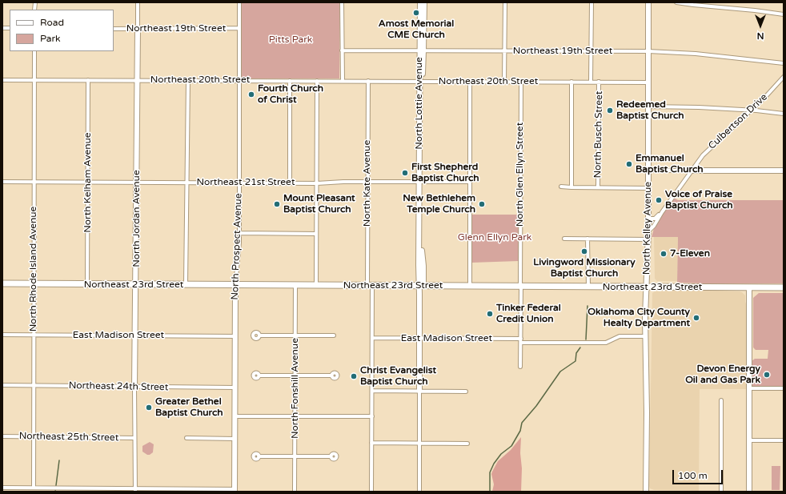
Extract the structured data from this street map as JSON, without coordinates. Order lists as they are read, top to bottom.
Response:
{
  "streets": {
    "main road": ["Northeast 23rd Street"],
    "street": [
      "Northeast 19th Street",
      "Northeast 20th Street",
      "North Lottie Avenue",
      "Culbertson Drive",
      "North Busch Street",
      "North Glen Ellyn Street",
      "North Kelham Avenue",
      "Northeast 21st Street",
      "North Kate Avenue",
      "North Jordan Avenue",
      "North Kelley Avenue",
      "North Prospect Avenue",
      "North Rhode Island Avenue",
      "East Madison Street",
      "Northeast 24th Street",
      "North Fonshill Avenue",
      "Northeast 25th Street"
    ]
  },
  "crossings": [
    ["Northeast 19th Street", "North Lottie Avenue"],
    ["Northeast 19th Street", "North Jordan Avenue"],
    ["Northeast 19th Street", "North Kelley Avenue"],
    ["Northeast 19th Street", "North Prospect Avenue"],
    ["Northeast 20th Street", "North Lottie Avenue"],
    ["Northeast 20th Street", "North Busch Street"],
    ["Northeast 20th Street", "North Glen Ellyn Street"],
    ["Northeast 20th Street", "North Kelham Avenue"],
    ["Northeast 20th Street", "North Kate Avenue"],
    ["Northeast 20th Street", "North Jordan Avenue"],
    ["Northeast 20th Street", "North Kelley Avenue"],
    ["Northeast 20th Street", "North Prospect Avenue"],
    ["Northeast 20th Street", "North Rhode Island Avenue"],
    ["North Lottie Avenue", "Northeast 21st Street"],
    ["North Lottie Avenue", "Northeast 23rd Street"],
    ["North Lottie Avenue", "East Madison Street"],
    ["Culbertson Drive", "North Kelley Avenue"],
    ["North Glen Ellyn Street", "Northeast 23rd Street"],
    ["North Glen Ellyn Street", "East Madison Street"],
    ["North Kelham Avenue", "Northeast 21st Street"],
    ["North Kelham Avenue", "Northeast 23rd Street"],
    ["Northeast 21st Street", "North Kate Avenue"],
    ["Northeast 21st Street", "North Jordan Avenue"],
    ["Northeast 21st Street", "North Prospect Avenue"],
    ["Northeast 21st Street", "North Rhode Island Avenue"],
    ["North Kate Avenue", "Northeast 23rd Street"],
    ["North Kate Avenue", "East Madison Street"],
    ["North Jordan Avenue", "Northeast 23rd Street"],
    ["North Jordan Avenue", "East Madison Street"],
    ["North Jordan Avenue", "Northeast 24th Street"],
    ["North Jordan Avenue", "Northeast 25th Street"],
    ["North Kelley Avenue", "Northeast 23rd Street"],
    ["North Kelley Avenue", "East Madison Street"],
    ["North Prospect Avenue", "Northeast 23rd Street"],
    ["North Prospect Avenue", "East Madison Street"],
    ["North Prospect Avenue", "Northeast 24th Street"],
    ["North Rhode Island Avenue", "Northeast 23rd Street"],
    ["North Rhode Island Avenue", "East Madison Street"],
    ["North Rhode Island Avenue", "Northeast 24th Street"],
    ["North Rhode Island Avenue", "Northeast 25th Street"],
    ["Northeast 23rd Street", "North Fonshill Avenue"]
  ],
  "parks": ["Pitts Park", "Glenn Ellyn Park"],
  "places": [
    "Amost Memorial CME Church",
    "Fourth Church of Christ",
    "Redeemed Baptist Church",
    "Emmanuel Baptist Church",
    "First Shepherd Baptist Church",
    "Voice of Praise Baptist Church",
    "Mount Pleasant Baptist Church",
    "New Bethlehem Temple Church",
    "Livingword Missionary Baptist Church",
    "7-Eleven",
    "Tinker Federal Credit Union",
    "Oklahoma City County Healty Department",
    "Devon Energy Oil and Gas Park",
    "Christ Evangelist Baptist Church",
    "Greater Bethel Baptist Church"
  ],
  "legend": ["Road", "Park"],
  "scale_bar": "100 m",
  "north": "bottom"
}
